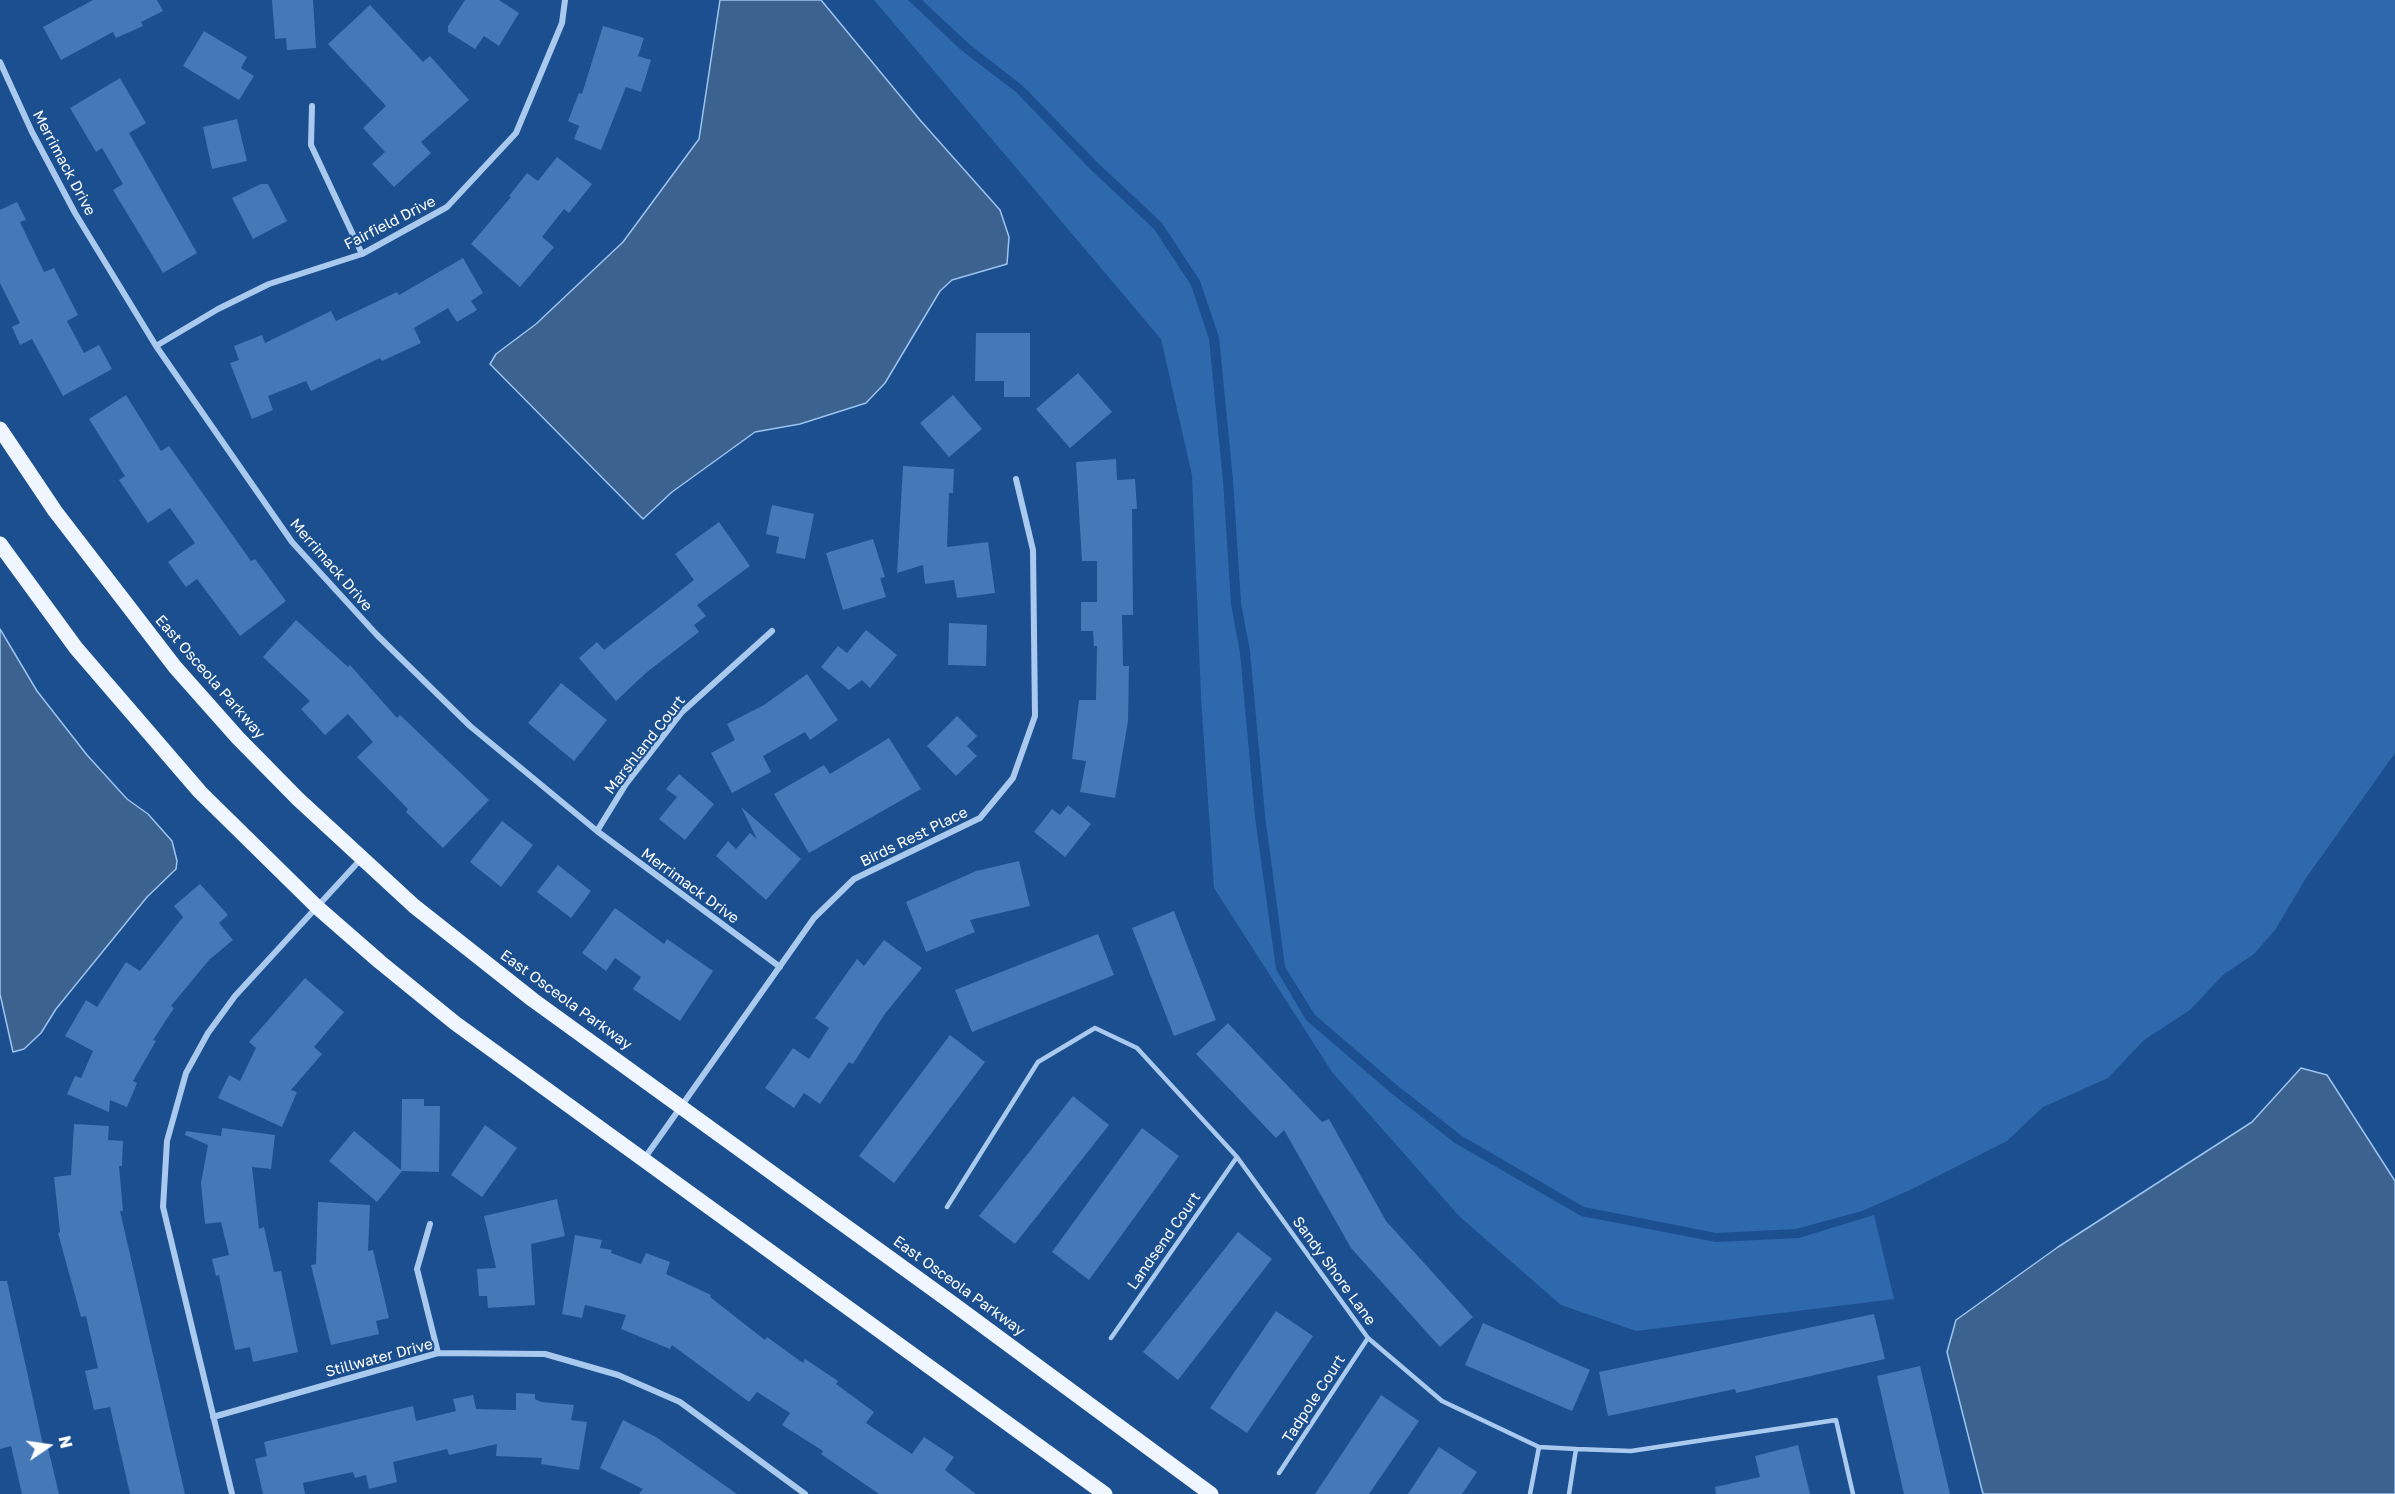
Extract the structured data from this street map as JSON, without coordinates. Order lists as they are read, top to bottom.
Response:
{
  "streets": {
    "main road": ["East Osceola Parkway"],
    "street": [
      "Merrimack Drive",
      "Fairfield Drive",
      "Marshland Court",
      "Birds Rest Place",
      "Stillwater Drive"
    ],
    "lane": ["Landsend Court", "Sandy Shore Lane", "Tadpole Court"]
  },
  "crossings": [
    ["Merrimack Drive", "Fairfield Drive"],
    ["Merrimack Drive", "Marshland Court"],
    ["Merrimack Drive", "Birds Rest Place"],
    ["East Osceola Parkway", "Birds Rest Place"],
    ["Landsend Court", "Sandy Shore Lane"],
    ["Sandy Shore Lane", "Tadpole Court"]
  ],
  "north": "right"
}
